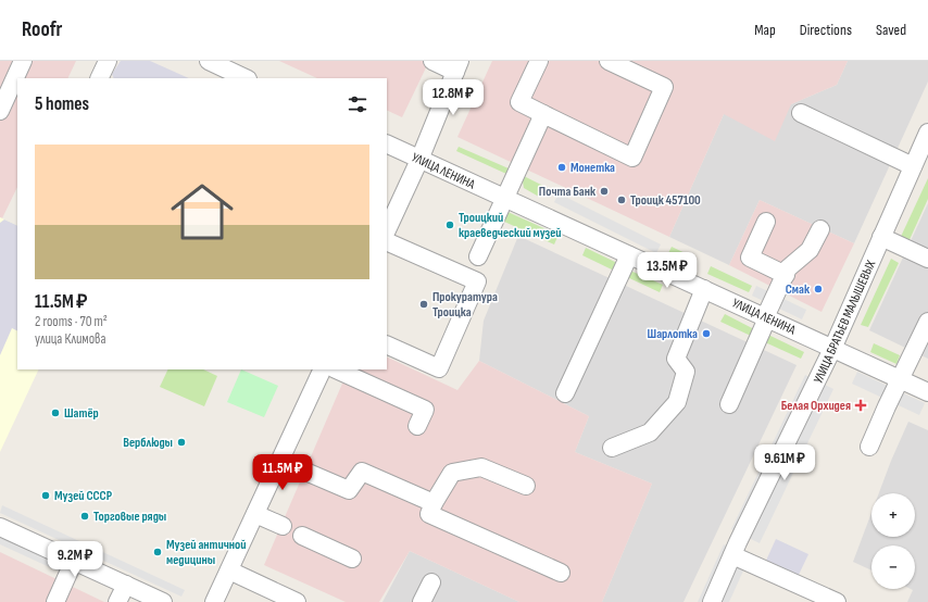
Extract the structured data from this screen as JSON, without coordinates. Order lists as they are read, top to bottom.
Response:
{
  "streets": {
    "street": ["УЛИЦА ЛЕНИНА", "УЛИЦА БРАТЬЕВ МАЛЫШЕВЫХ"]
  },
  "crossings": [
    ["УЛИЦА ЛЕНИНА", "УЛИЦА БРАТЬЕВ МАЛЫШЕВЫХ"]
  ],
  "places": {
    "other": [
      "Монетка",
      "Почта Банк",
      "Троицк 457100",
      "Троицкий краеведческий музей",
      "Смак",
      "Прокуратура Троицка",
      "Шарлотка",
      "Шатёр",
      "Верблюды",
      "Музей СССР",
      "Торговые ряды",
      "Музей античной медицины"
    ],
    "health": ["Белая Орхидея"]
  },
  "page": {
    "header": "Roofr",
    "nav": ["Map", "Directions", "Saved"],
    "heading": "5 homes",
    "price": [
      "12.8M ₽",
      "13.5M ₽",
      "9.61M ₽",
      "11.5M ₽",
      "9.2M ₽"
    ],
    "list": [
      {
        "name": "11.5M ₽",
        "note": "2 rooms · 70 m² · улица Климова"
      }
    ],
    "map_buttons": ["+", "−"]
  }
}
